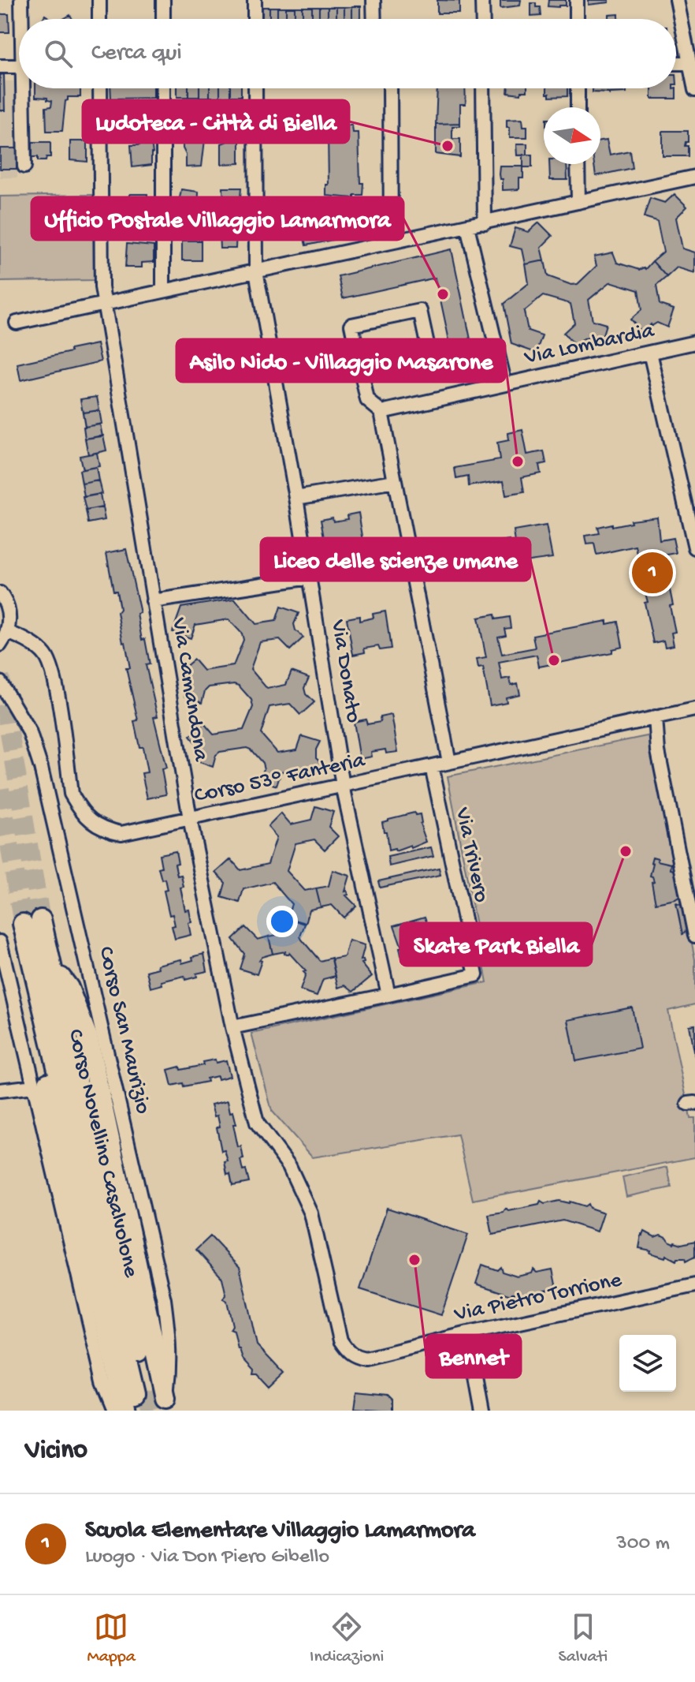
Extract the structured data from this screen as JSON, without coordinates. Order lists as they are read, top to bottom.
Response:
{
  "streets": {
    "highway": ["Corso Novellino Casalvolone"],
    "street": [
      "Via Lombardia",
      "Via Donato",
      "Via Camandona",
      "Corso 53° Fanteria",
      "Via Trivero",
      "Corso San Maurizio",
      "Via Pietro Torrione"
    ]
  },
  "crossings": [
    ["Via Donato", "Corso 53° Fanteria"],
    ["Via Donato", "Via Trivero"],
    ["Via Camandona", "Corso 53° Fanteria"],
    ["Via Camandona", "Via Pietro Torrione"],
    ["Corso 53° Fanteria", "Via Trivero"]
  ],
  "places": [
    "Ludoteca - Città di Biella",
    "Ufficio Postale Villaggio Lamarmora",
    "Asilo Nido - Villaggio Masarone",
    "Liceo delle scienze umane",
    "Skate Park Biella",
    "Bennet"
  ],
  "north": "right",
  "page": {
    "search": "Cerca qui",
    "pins": "1",
    "heading": "Vicino",
    "list": [
      {
        "mark": "1",
        "name": "Scuola Elementare Villaggio Lamarmora",
        "note": "Luogo · Via Don Piero Gibello",
        "value": "300 m"
      }
    ],
    "nav": ["Mappa", "Indicazioni", "Salvati"]
  }
}
